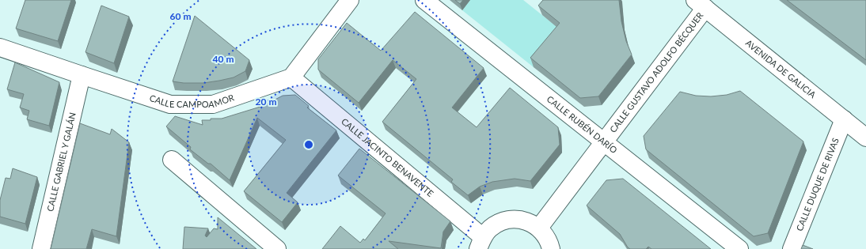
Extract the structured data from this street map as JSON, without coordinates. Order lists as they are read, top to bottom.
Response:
{
  "streets": {
    "street": [
      "AVENIDA DE GALICIA",
      "CALLE GUSTAVO ADOLFO BÉCQUER",
      "CALLE CAMPOAMOR",
      "CALLE RUBÉN DARÍO",
      "CALLE JACINTO BENAVENTE",
      "CALLE GABRIEL Y GALÁN",
      "CALLE DUQUE DE RIVAS"
    ]
  },
  "crossings": [
    ["AVENIDA DE GALICIA", "CALLE GUSTAVO ADOLFO BÉCQUER"],
    ["AVENIDA DE GALICIA", "CALLE DUQUE DE RIVAS"],
    ["CALLE GUSTAVO ADOLFO BÉCQUER", "CALLE RUBÉN DARÍO"],
    ["CALLE CAMPOAMOR", "CALLE JACINTO BENAVENTE"],
    ["CALLE CAMPOAMOR", "CALLE GABRIEL Y GALÁN"]
  ],
  "rings": ["60 m", "40 m", "20 m"]
}
